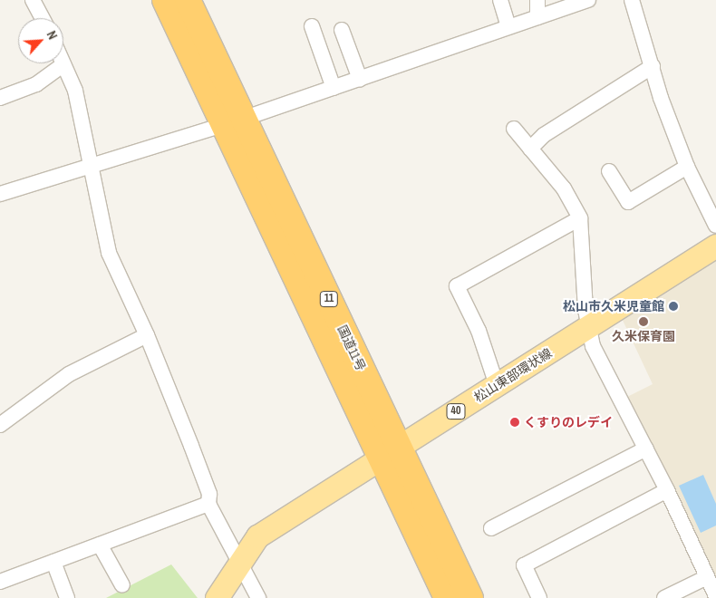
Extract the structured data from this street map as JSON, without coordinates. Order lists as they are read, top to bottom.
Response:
{
  "streets": {
    "highway": ["11", "国道11号"],
    "main road": ["松山東部環状線", "40"]
  },
  "crossings": [
    ["国道11号", "松山東部環状線"]
  ],
  "places": ["松山市久米児童館", "久米保育園", "くすりのレデイ"],
  "north": "top right"
}
